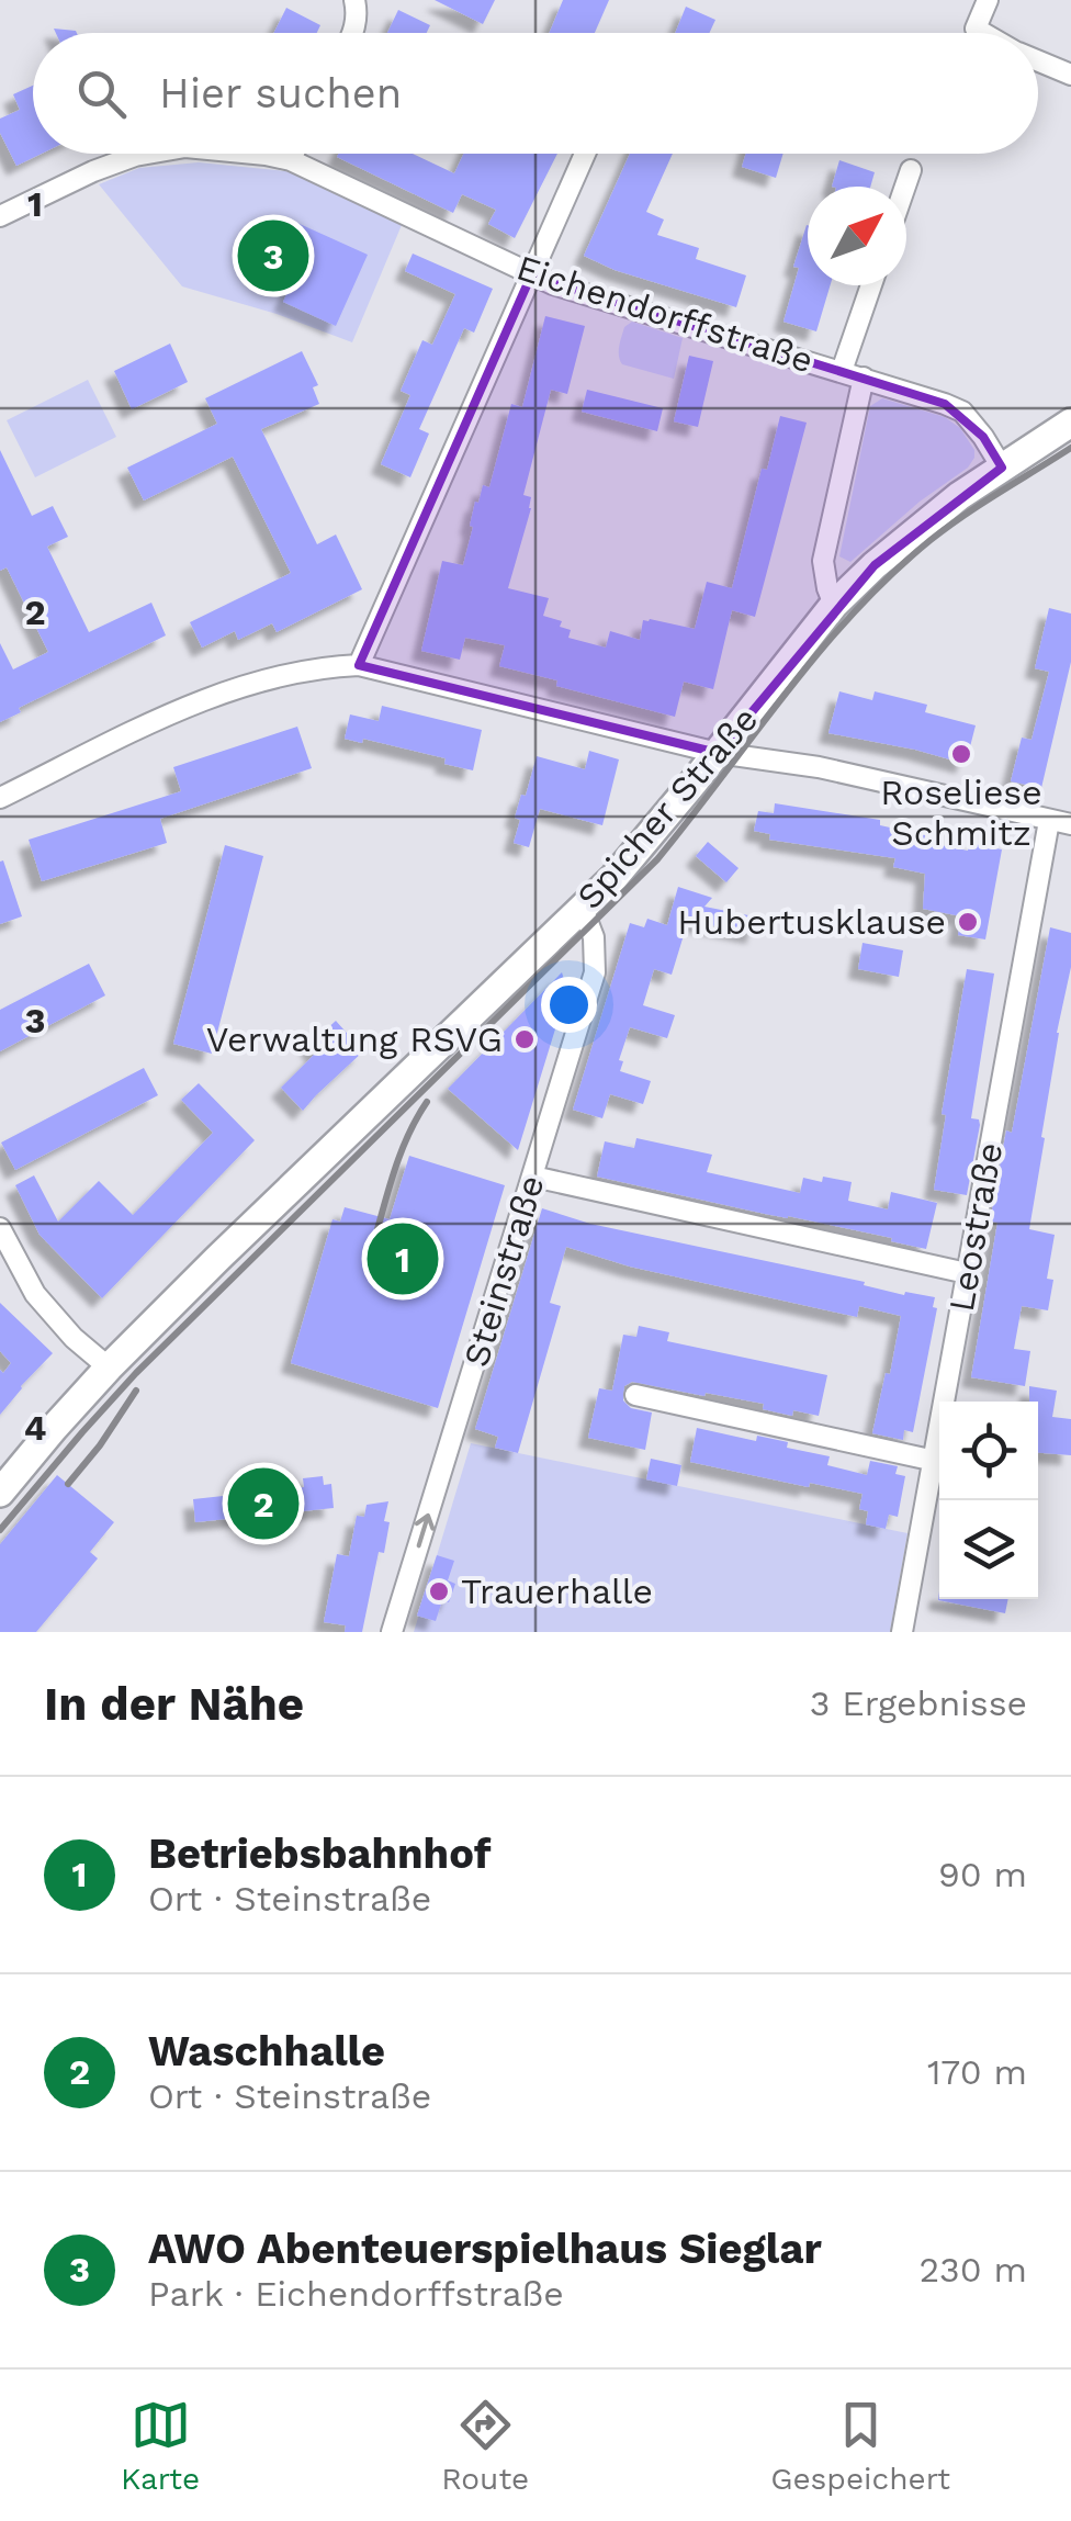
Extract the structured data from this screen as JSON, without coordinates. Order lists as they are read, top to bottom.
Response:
{
  "streets": {
    "street": [
      "Eichendorffstraße",
      "Spicher Straße",
      "Leostraße",
      "Steinstraße"
    ]
  },
  "crossings": [
    ["Eichendorffstraße", "Spicher Straße"],
    ["Spicher Straße", "Steinstraße"]
  ],
  "one_way": ["Steinstraße"],
  "places": [
    "Roseliese Schmitz",
    "Hubertusklause",
    "Verwaltung RSVG",
    "Trauerhalle"
  ],
  "north": "top right",
  "page": {
    "search": "Hier suchen",
    "pins": ["3", "1", "2"],
    "heading": ["In der Nähe", "3 Ergebnisse"],
    "list": [
      {
        "mark": "1",
        "name": "Betriebsbahnhof",
        "note": "Ort · Steinstraße",
        "value": "90 m"
      },
      {
        "mark": "2",
        "name": "Waschhalle",
        "note": "Ort · Steinstraße",
        "value": "170 m"
      },
      {
        "mark": "3",
        "name": "AWO Abenteuerspielhaus Sieglar",
        "note": "Park · Eichendorffstraße",
        "value": "230 m"
      }
    ],
    "nav": ["Karte", "Route", "Gespeichert"]
  },
  "grid": {
    "rows": [
      "1",
      "2",
      "3",
      "4"
    ]
  }
}
